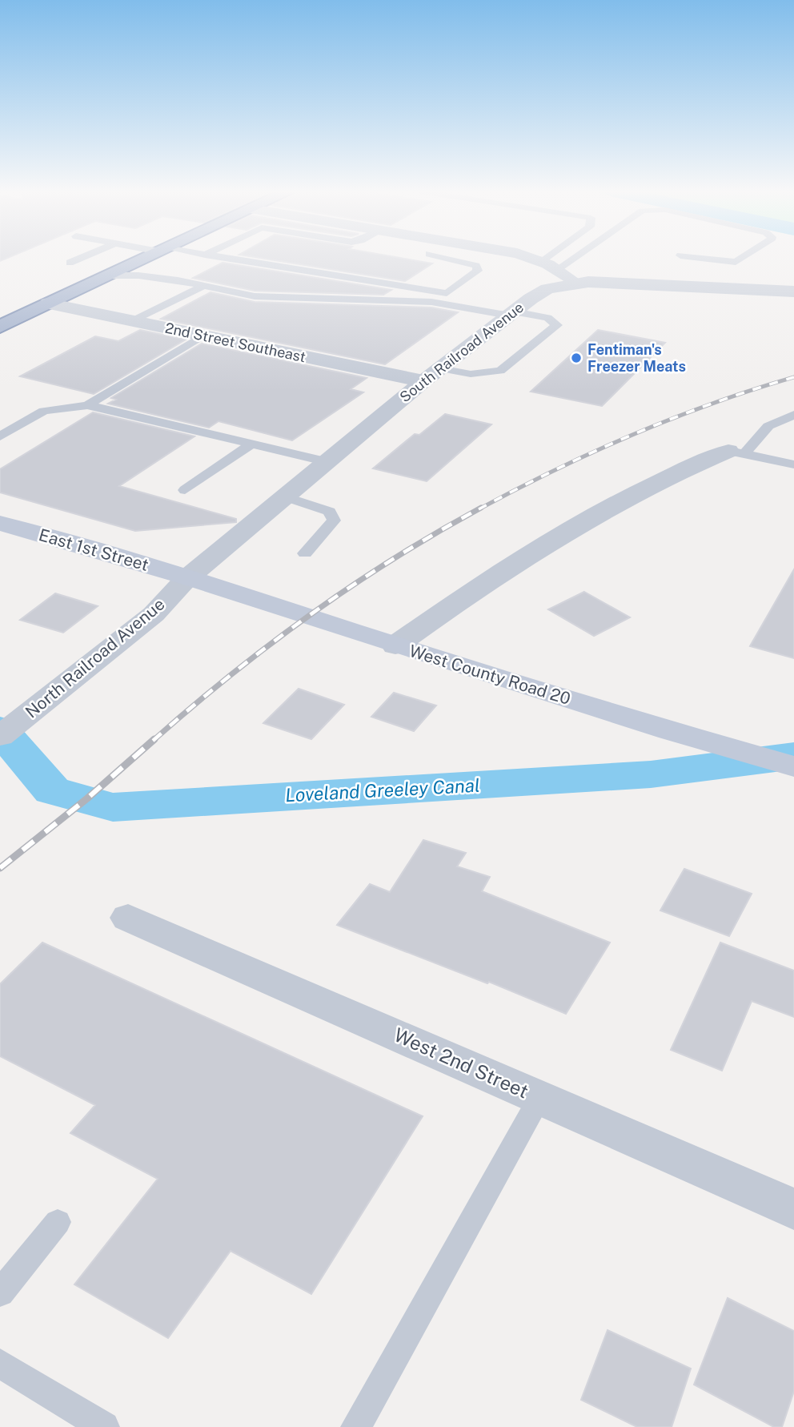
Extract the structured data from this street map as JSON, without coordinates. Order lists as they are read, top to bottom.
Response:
{
  "streets": {
    "main road": ["East 1st Street", "West County Road 20"],
    "street": [
      "2nd Street Southeast",
      "South Railroad Avenue",
      "North Railroad Avenue",
      "West 2nd Street"
    ]
  },
  "crossings": [
    ["2nd Street Southeast", "South Railroad Avenue"],
    ["South Railroad Avenue", "East 1st Street"],
    ["South Railroad Avenue", "North Railroad Avenue"],
    ["South Railroad Avenue", "West County Road 20"],
    ["East 1st Street", "North Railroad Avenue"],
    ["East 1st Street", "West County Road 20"],
    ["North Railroad Avenue", "West County Road 20"]
  ],
  "water": ["Loveland Greeley Canal"],
  "places": ["Fentiman's Freezer Meats"]
}
